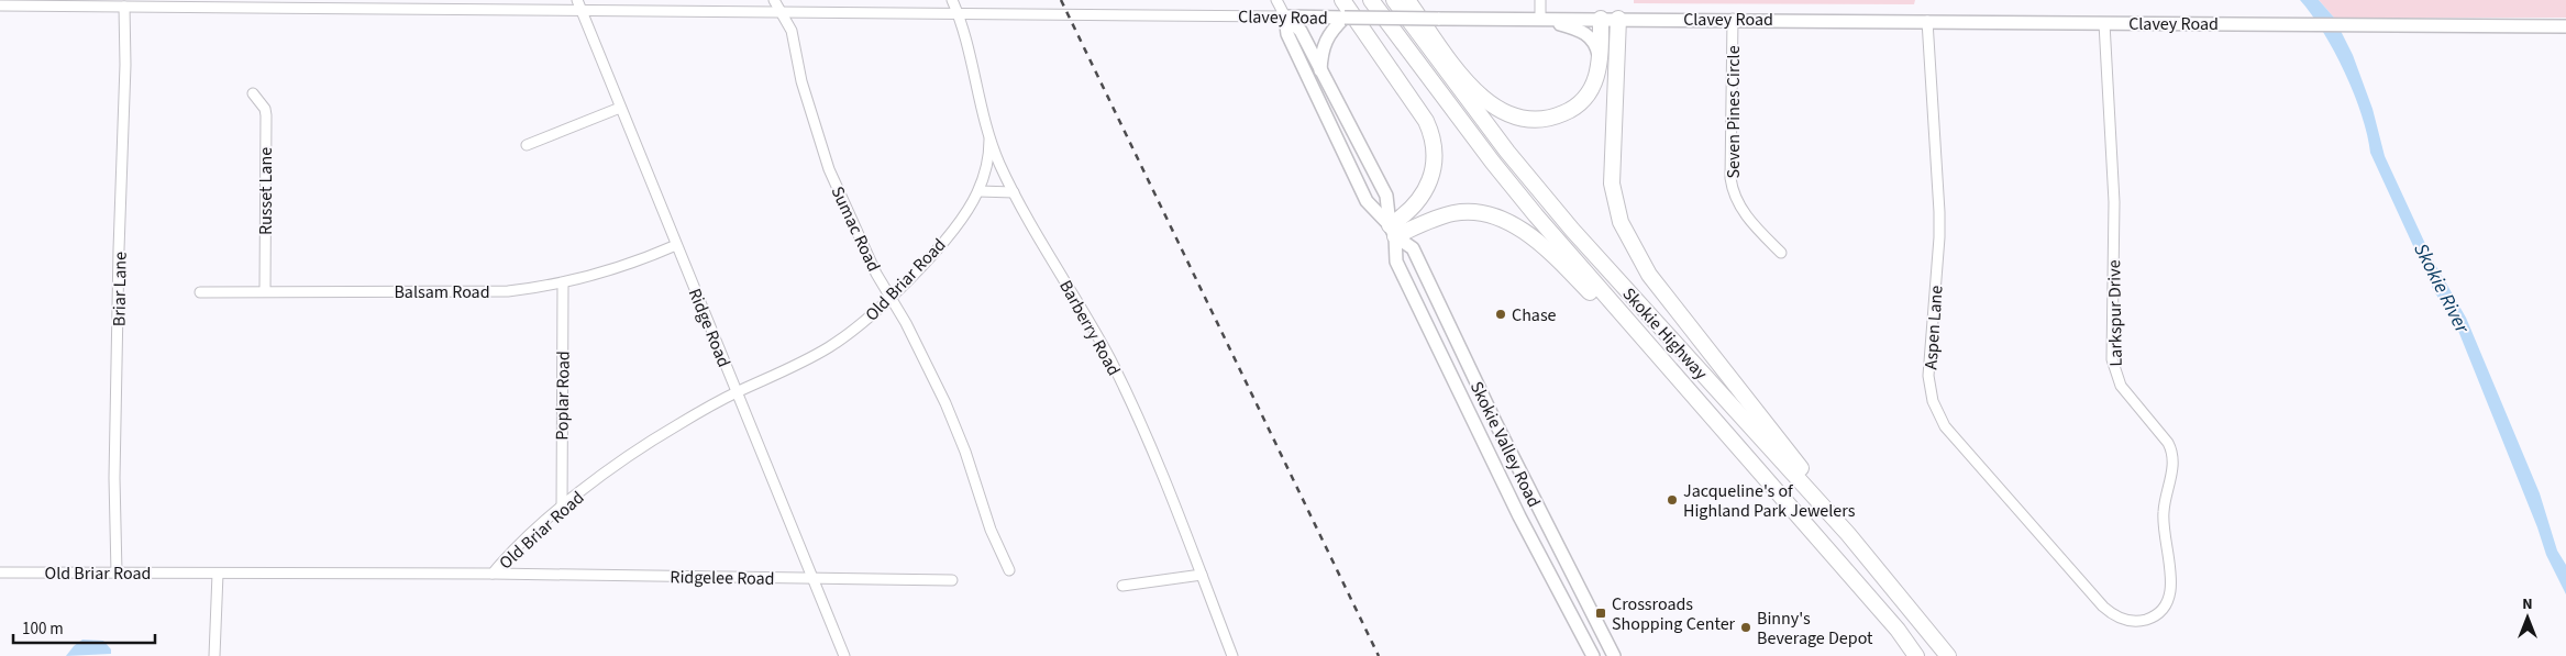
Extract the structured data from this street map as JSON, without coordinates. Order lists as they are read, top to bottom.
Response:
{
  "streets": {
    "highway": ["Skokie Highway"],
    "main road": ["Clavey Road", "Skokie Valley Road"],
    "street": [
      "Seven Pines Circle",
      "Russet Lane",
      "Sumac Road",
      "Old Briar Road",
      "Briar Lane",
      "Balsam Road",
      "Larkspur Drive",
      "Ridge Road",
      "Barberry Road",
      "Aspen Lane",
      "Poplar Road",
      "Ridgelee Road"
    ]
  },
  "crossings": [
    ["Clavey Road", "Seven Pines Circle"],
    ["Clavey Road", "Sumac Road"],
    ["Clavey Road", "Briar Lane"],
    ["Clavey Road", "Larkspur Drive"],
    ["Clavey Road", "Ridge Road"],
    ["Clavey Road", "Barberry Road"],
    ["Clavey Road", "Aspen Lane"],
    ["Clavey Road", "Skokie Valley Road"],
    ["Russet Lane", "Balsam Road"],
    ["Sumac Road", "Old Briar Road"],
    ["Old Briar Road", "Briar Lane"],
    ["Old Briar Road", "Ridge Road"],
    ["Old Briar Road", "Barberry Road"],
    ["Old Briar Road", "Poplar Road"],
    ["Old Briar Road", "Ridgelee Road"],
    ["Balsam Road", "Ridge Road"],
    ["Balsam Road", "Poplar Road"],
    ["Larkspur Drive", "Aspen Lane"],
    ["Ridge Road", "Ridgelee Road"]
  ],
  "water": ["Skokie River"],
  "places": {
    "other": ["Chase", "Jacqueline's of Highland Park Jewelers", "Binny's Beverage Depot"],
    "transit": ["Crossroads Shopping Center"]
  },
  "scale_bar": "100 m",
  "north": "top"
}
